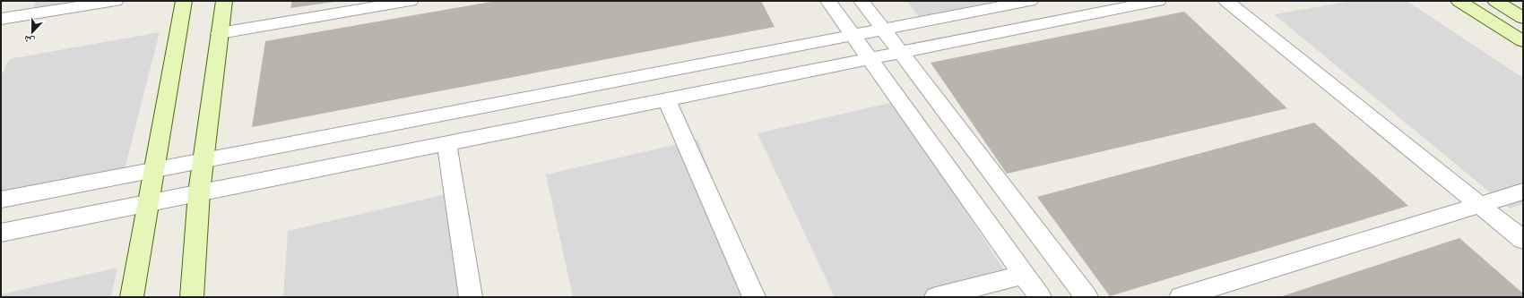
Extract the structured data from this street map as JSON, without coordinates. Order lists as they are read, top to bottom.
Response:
{
  "north": "bottom"
}
